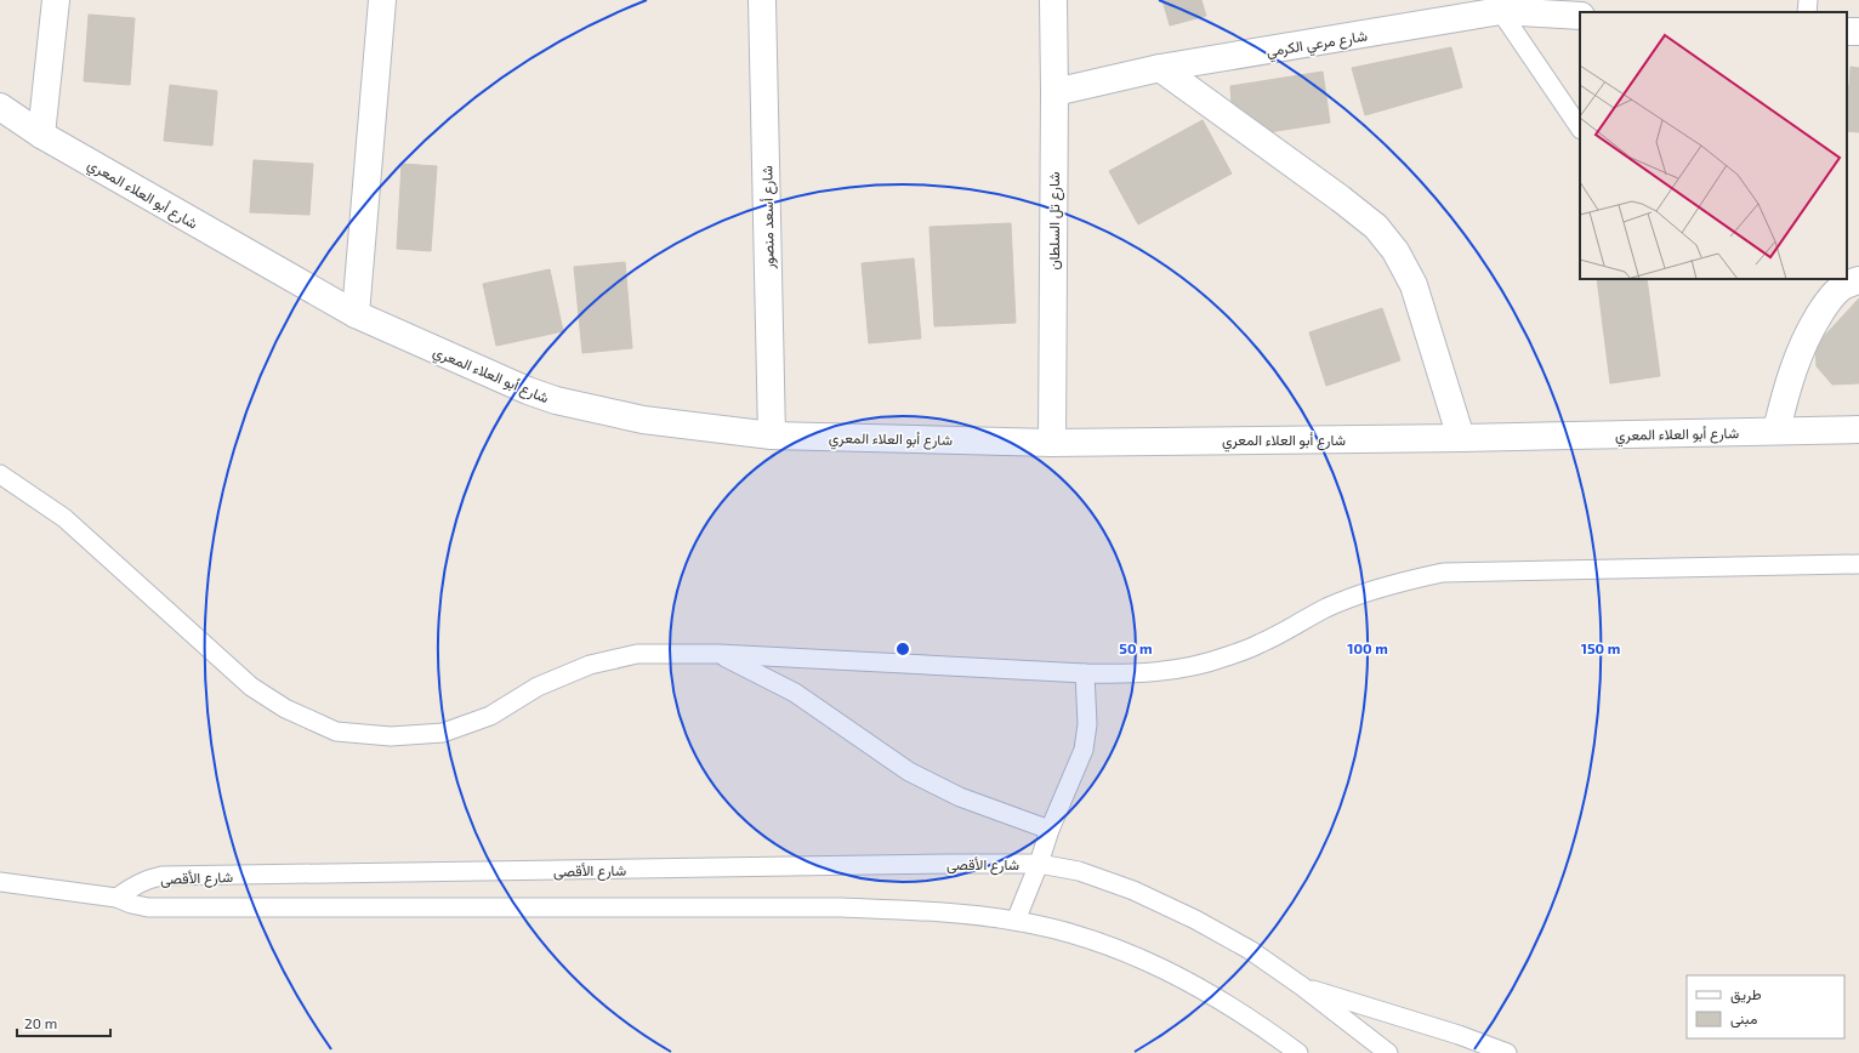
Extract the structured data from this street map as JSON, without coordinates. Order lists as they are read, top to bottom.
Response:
{
  "streets": {
    "street": [
      "شارع مرعي الكرمي",
      "شارع أبو العلاء المعري",
      "شارع أسعد منصور",
      "شارع تل السلطان"
    ],
    "lane": ["شارع الأقصى"]
  },
  "crossings": [
    ["شارع مرعي الكرمي", "شارع تل السلطان"],
    ["شارع أبو العلاء المعري", "شارع أسعد منصور"],
    ["شارع أبو العلاء المعري", "شارع تل السلطان"]
  ],
  "legend": ["طريق", "مبنى"],
  "scale_bar": "20 m",
  "rings": ["50 m", "100 m", "150 m"]
}
